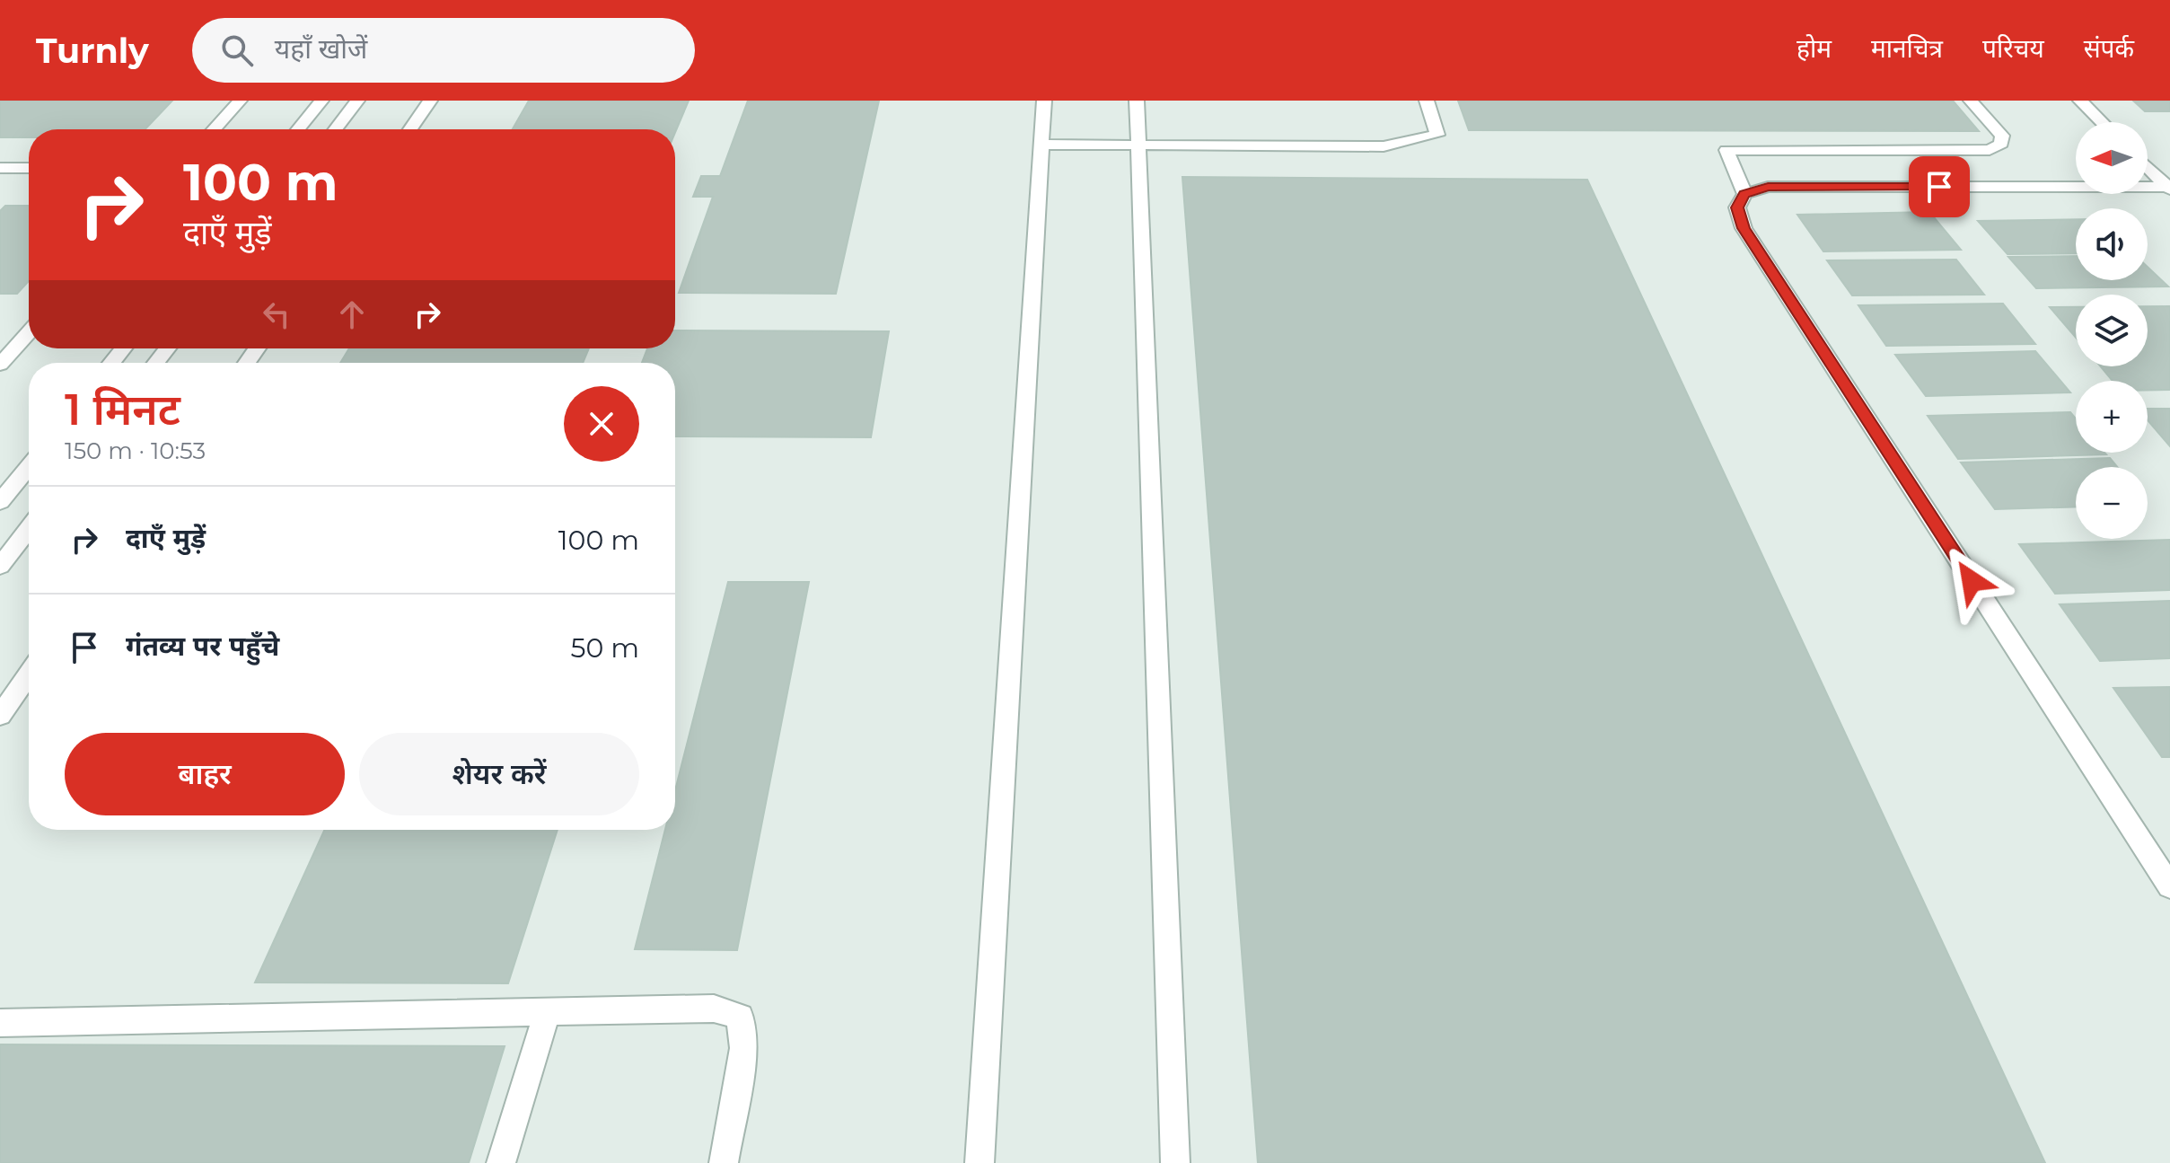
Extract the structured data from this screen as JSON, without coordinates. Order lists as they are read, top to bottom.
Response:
{
  "north": "left",
  "page": {
    "header": "Turnly",
    "search": "यहाँ खोजें",
    "nav": [
      "होम",
      "मानचित्र",
      "परिचय",
      "संपर्क"
    ],
    "map_buttons": ["+", "−"],
    "turn": ["100 m", "दाएँ मुड़ें"],
    "heading": ["1 मिनट", "150 m · 10:53"],
    "list": [
      {
        "name": "दाएँ मुड़ें",
        "value": "100 m"
      },
      {
        "name": "गंतव्य पर पहुँचे",
        "value": "50 m"
      }
    ],
    "buttons": ["बाहर", "शेयर करें"]
  }
}
